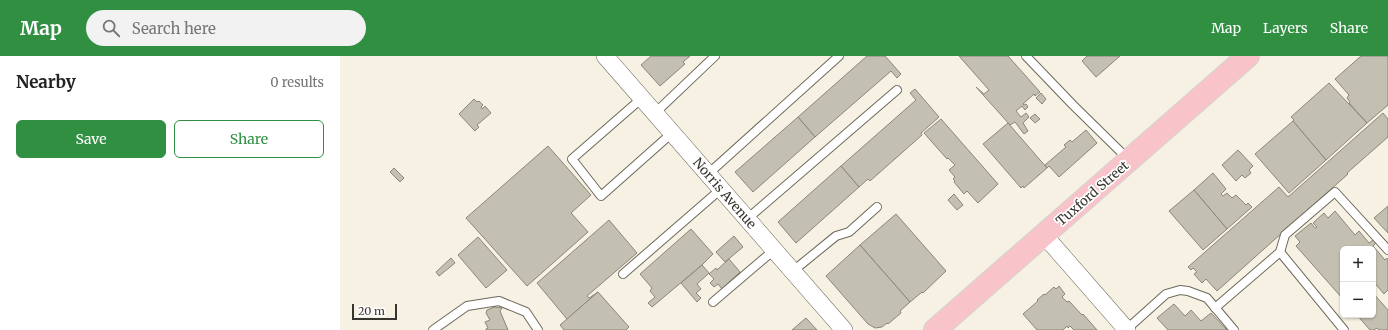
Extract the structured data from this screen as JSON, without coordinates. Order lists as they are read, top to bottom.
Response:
{
  "streets": {
    "main road": ["Tuxford Street"],
    "street": ["Norris Avenue"]
  },
  "scale_bar": "20 m",
  "page": {
    "header": "Map",
    "search": "Search here",
    "nav": ["Map", "Layers", "Share"],
    "heading": ["Nearby", "0 results"],
    "buttons": ["Save", "Share"],
    "map_buttons": ["+", "−"],
    "scale": "20 m"
  }
}
